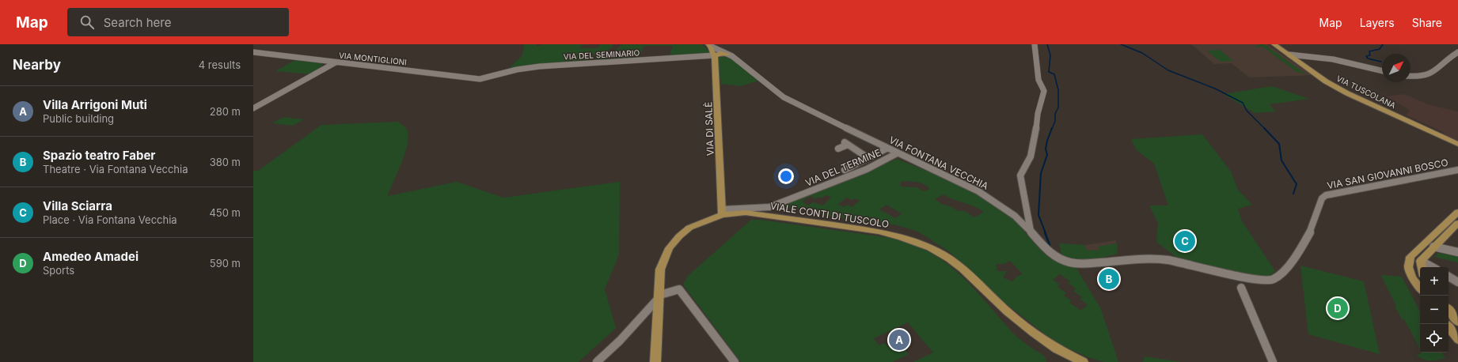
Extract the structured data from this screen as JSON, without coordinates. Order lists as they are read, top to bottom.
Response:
{
  "streets": {
    "main road": ["VIA TUSCOLANA", "VIA DI SALÈ", "VIALE CONTI DI TUSCOLO"],
    "street": [
      "VIA DEL SEMINARIO",
      "VIA MONTIGLIONI",
      "VIA FONTANA VECCHIA",
      "VIA DEL TERMINE",
      "VIA SAN GIOVANNI BOSCO"
    ]
  },
  "crossings": [
    ["VIA DEL SEMINARIO", "VIA MONTIGLIONI"],
    ["VIA DEL SEMINARIO", "VIA DI SALÈ"],
    ["VIA DI SALÈ", "VIA FONTANA VECCHIA"],
    ["VIA DI SALÈ", "VIA DEL TERMINE"],
    ["VIA DI SALÈ", "VIALE CONTI DI TUSCOLO"],
    ["VIA FONTANA VECCHIA", "VIA DEL TERMINE"],
    ["VIA FONTANA VECCHIA", "VIA SAN GIOVANNI BOSCO"],
    ["VIA DEL TERMINE", "VIALE CONTI DI TUSCOLO"]
  ],
  "north": "top right",
  "page": {
    "header": "Map",
    "search": "Search here",
    "nav": ["Map", "Layers", "Share"],
    "heading": ["Nearby", "4 results"],
    "list": [
      {
        "mark": "A",
        "name": "Villa Arrigoni Muti",
        "note": "Public building",
        "value": "280 m"
      },
      {
        "mark": "B",
        "name": "Spazio teatro Faber",
        "note": "Theatre · Via Fontana Vecchia",
        "value": "380 m"
      },
      {
        "mark": "C",
        "name": "Villa Sciarra",
        "note": "Place · Via Fontana Vecchia",
        "value": "450 m"
      },
      {
        "mark": "D",
        "name": "Amedeo Amadei",
        "note": "Sports",
        "value": "590 m"
      }
    ],
    "pins": [
      "C",
      "B",
      "D",
      "A"
    ],
    "map_buttons": ["+", "−"]
  }
}
